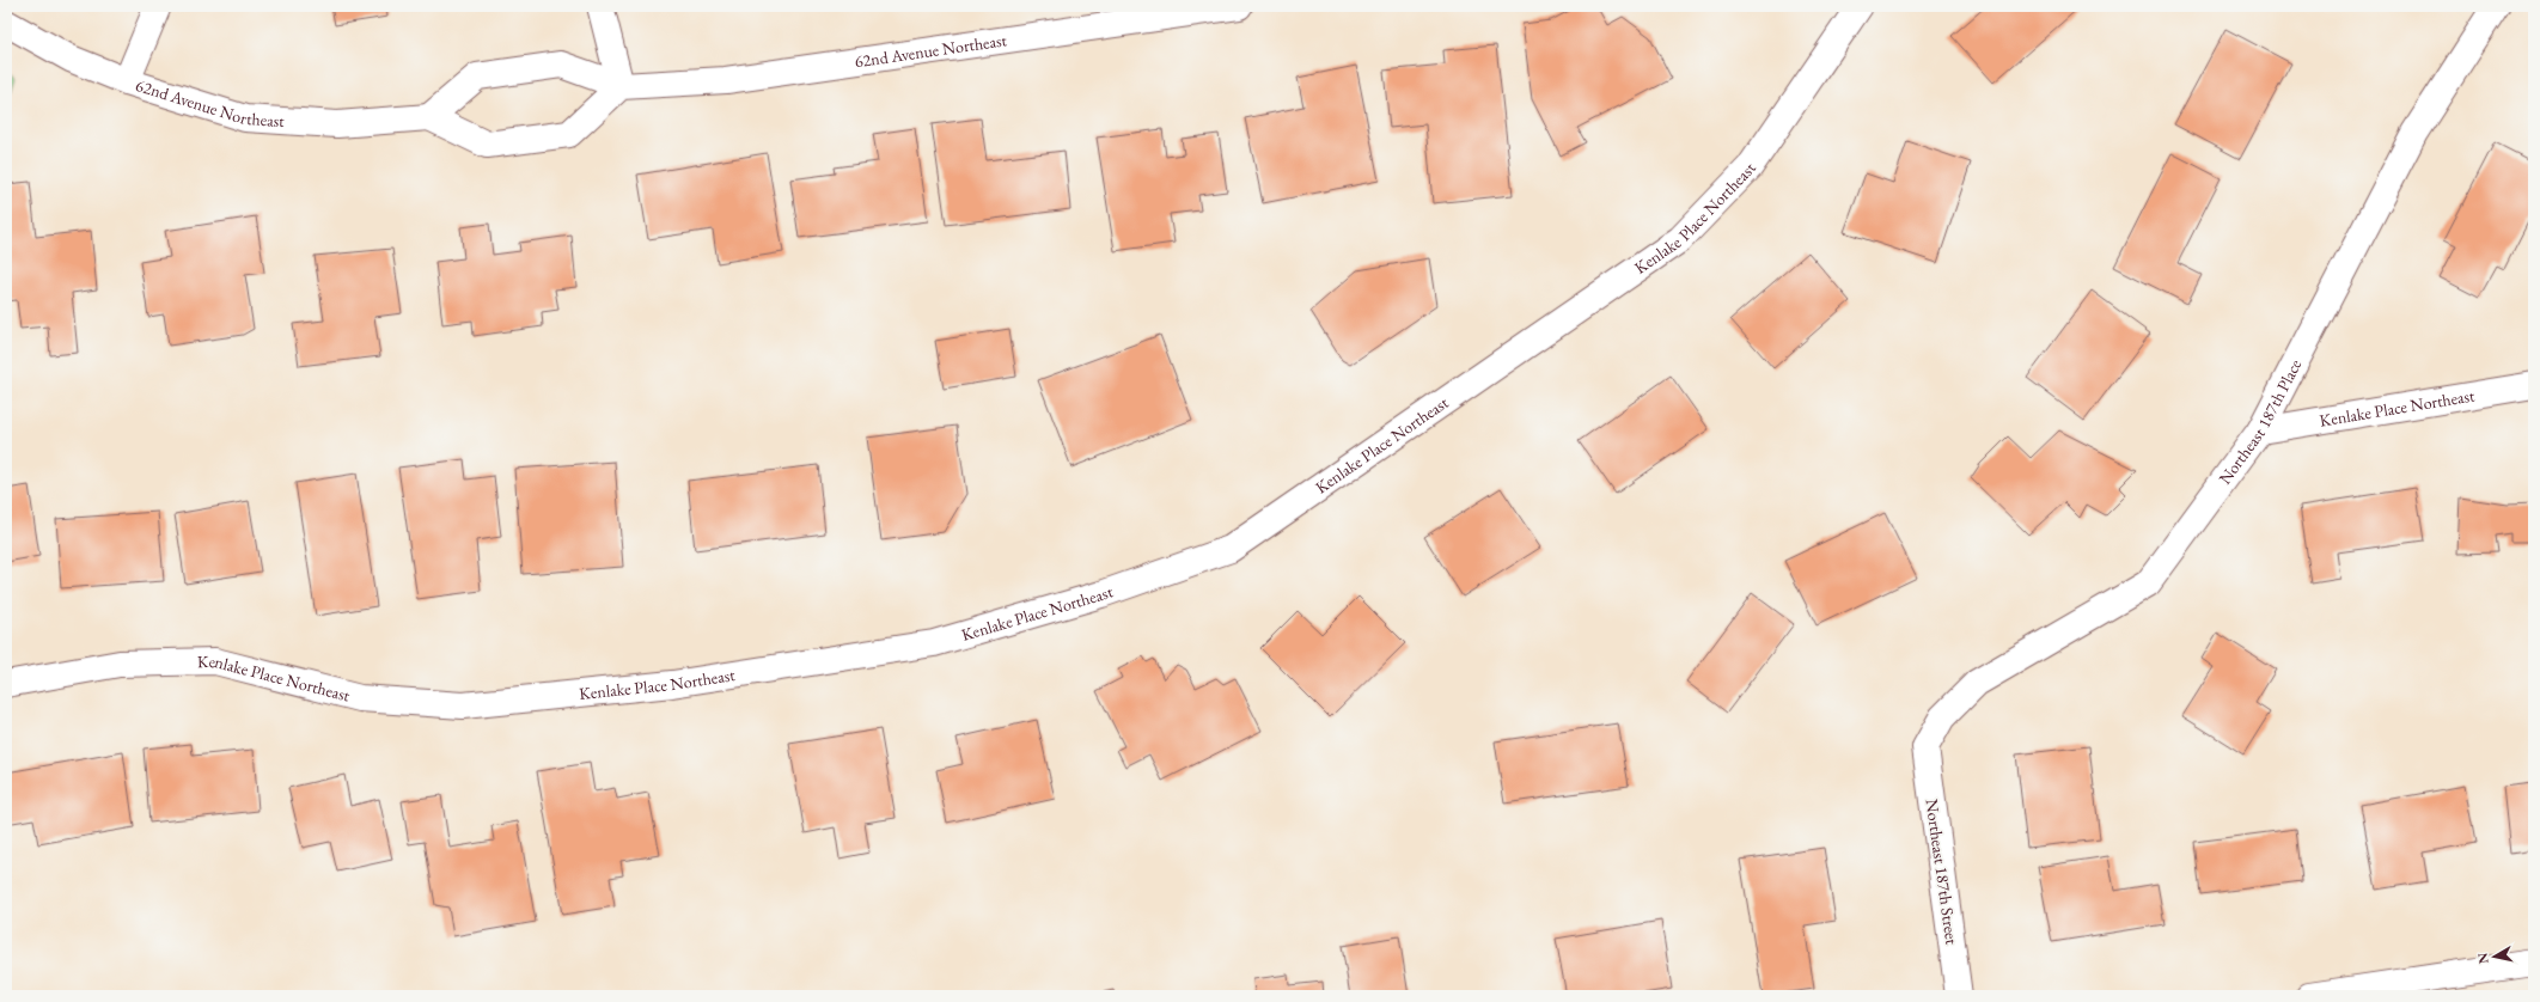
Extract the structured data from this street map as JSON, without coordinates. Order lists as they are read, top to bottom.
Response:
{
  "streets": {
    "street": [
      "62nd Avenue Northeast",
      "Kenlake Place Northeast",
      "Northeast 187th Place",
      "Northeast 187th Street"
    ]
  },
  "crossings": [
    ["Kenlake Place Northeast", "Northeast 187th Place"],
    ["Northeast 187th Place", "Northeast 187th Street"]
  ],
  "north": "left"
}
